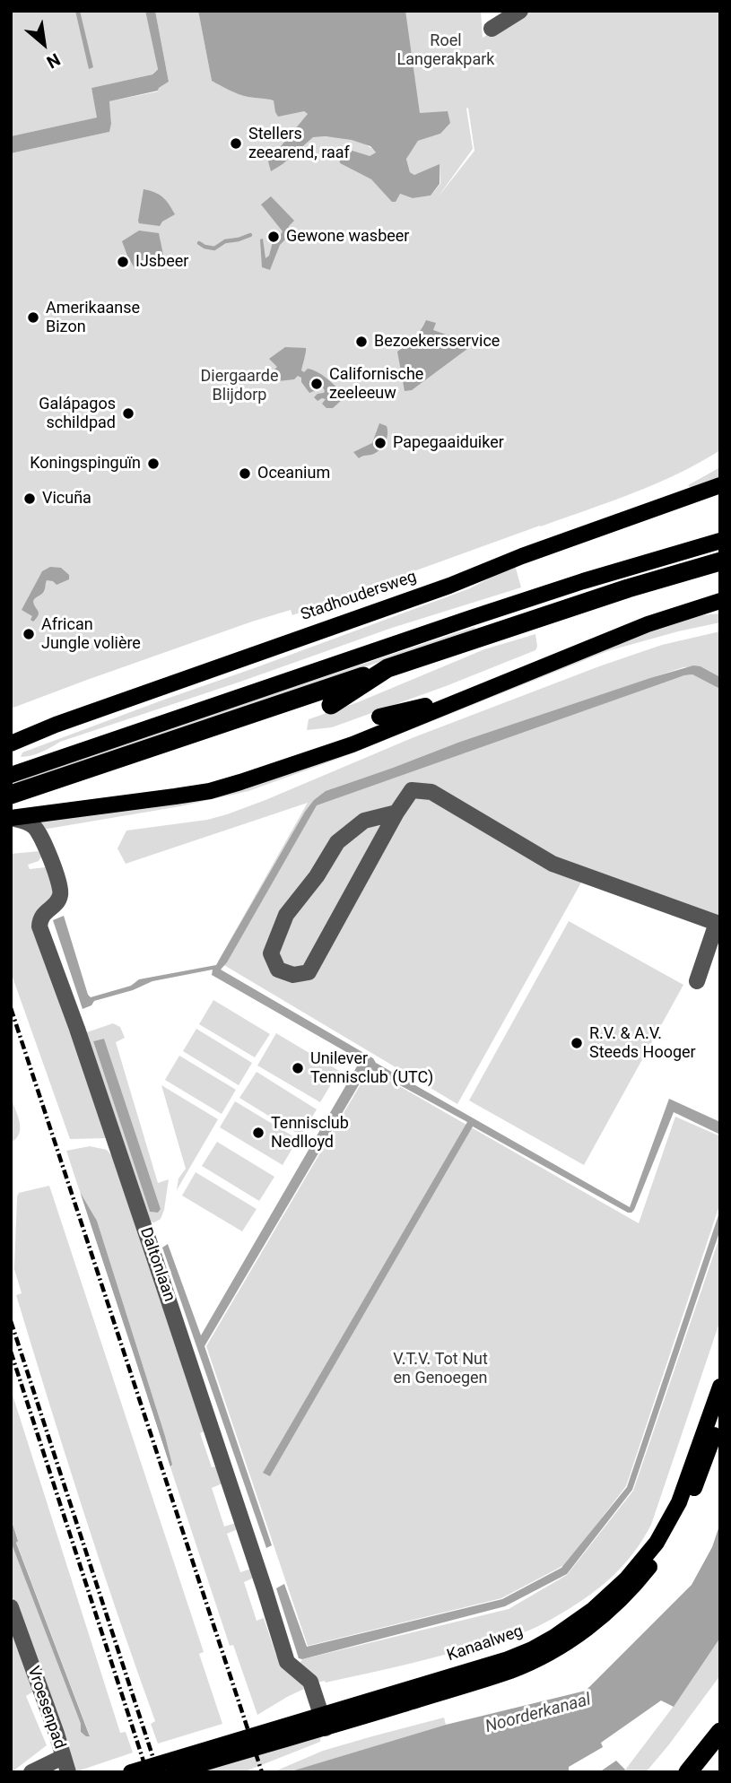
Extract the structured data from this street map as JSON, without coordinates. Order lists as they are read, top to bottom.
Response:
{
  "streets": {
    "main road": ["Stadhoudersweg", "Kanaalweg"],
    "street": ["Daltonlaan", "Vroesenpad"]
  },
  "crossings": [
    ["Daltonlaan", "Kanaalweg"]
  ],
  "water": ["Noorderkanaal"],
  "parks": ["Roel Langerakpark", "Diergaarde Blijdorp", "V.T.V. Tot Nut en Genoegen"],
  "places": [
    "Stellers zeearend, raaf",
    "Gewone wasbeer",
    "IJsbeer",
    "Amerikaanse Bizon",
    "Bezoekersservice",
    "Californische zeeleeuw",
    "Galápagos schildpad",
    "Papegaaiduiker",
    "Koningspinguïn",
    "Oceanium",
    "Vicuña",
    "African Jungle volière",
    "R.V. & A.V. Steeds Hooger",
    "Unilever Tennisclub (UTC)",
    "Tennisclub Nedlloyd"
  ],
  "north": "bottom right"
}
